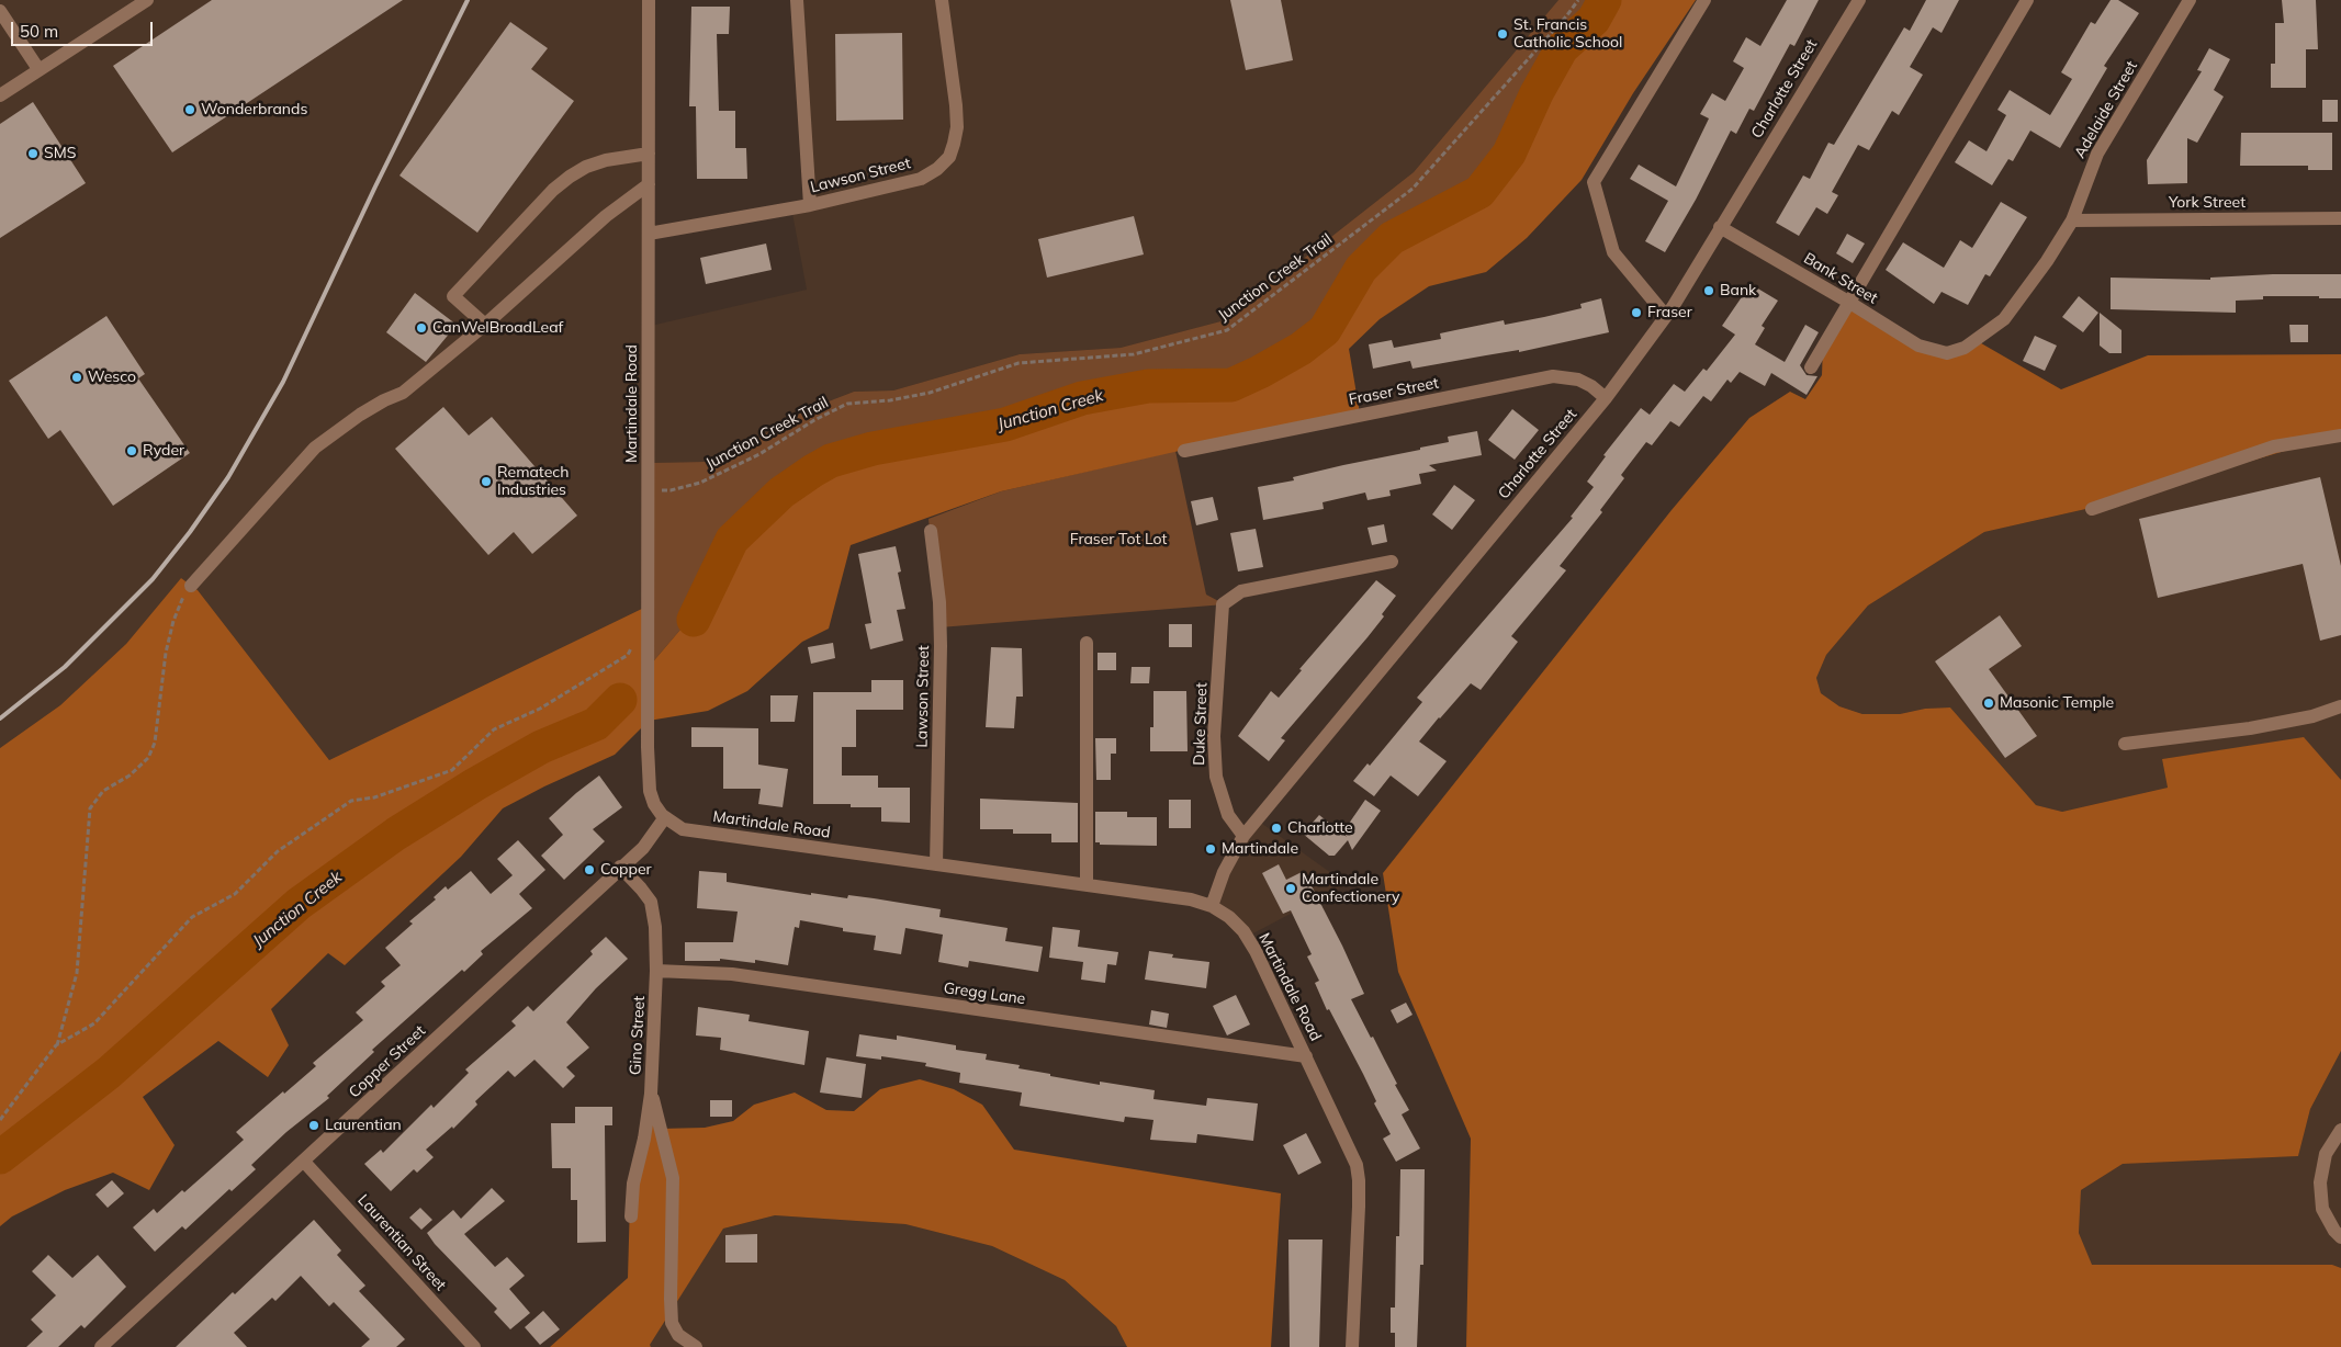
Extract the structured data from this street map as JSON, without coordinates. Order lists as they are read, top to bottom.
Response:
{
  "streets": {
    "street": [
      "Charlotte Street",
      "Adelaide Street",
      "Lawson Street",
      "York Street",
      "Bank Street",
      "Fraser Street",
      "Martindale Road",
      "Duke Street",
      "Gregg Lane",
      "Gino Street",
      "Copper Street",
      "Laurentian Street"
    ],
    "path": ["Junction Creek Trail"]
  },
  "crossings": [
    ["Charlotte Street", "Bank Street"],
    ["Charlotte Street", "Fraser Street"],
    ["Charlotte Street", "Martindale Road"],
    ["Charlotte Street", "Duke Street"],
    ["Adelaide Street", "York Street"],
    ["Adelaide Street", "Bank Street"],
    ["Lawson Street", "Martindale Road"],
    ["Junction Creek Trail", "Martindale Road"],
    ["Martindale Road", "Gregg Lane"],
    ["Martindale Road", "Copper Street"],
    ["Gregg Lane", "Gino Street"],
    ["Gino Street", "Copper Street"],
    ["Copper Street", "Laurentian Street"]
  ],
  "water": ["Junction Creek"],
  "parks": ["Fraser Tot Lot"],
  "places": [
    "St. Francis Catholic School",
    "Wonderbrands",
    "SMS",
    "Bank",
    "Fraser",
    "CanWelBroadLeaf",
    "Wesco",
    "Ryder",
    "Rematech Industries",
    "Masonic Temple",
    "Charlotte",
    "Martindale",
    "Copper",
    "Martindale Confectionery",
    "Laurentian"
  ],
  "scale_bar": "50 m"
}
